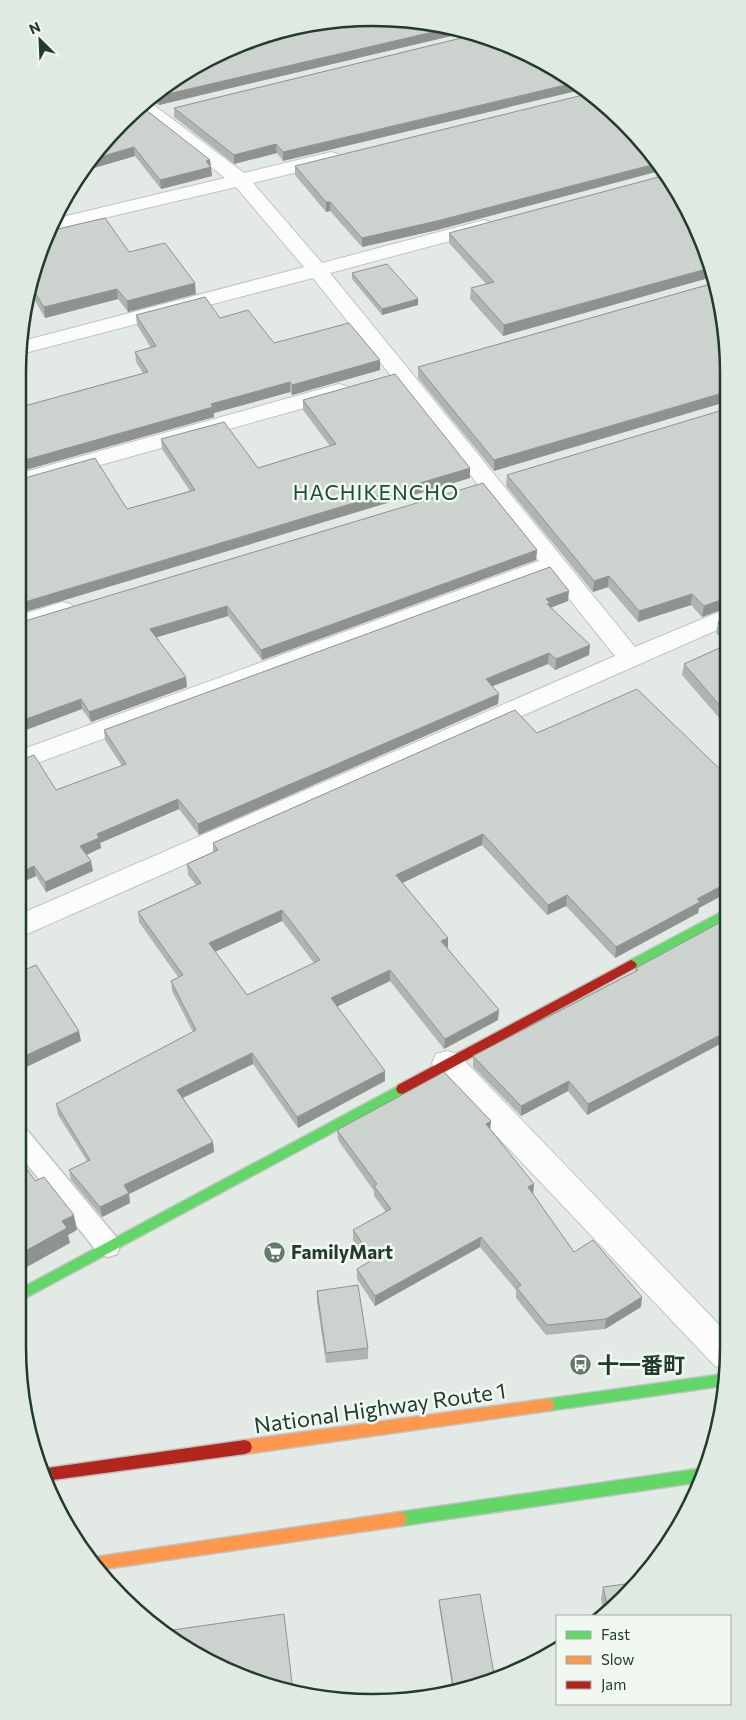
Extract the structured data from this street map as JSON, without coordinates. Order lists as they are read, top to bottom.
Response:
{
  "streets": {
    "main road": ["National Highway Route 1"]
  },
  "districts": ["HACHIKENCHO"],
  "places": {
    "supermarket": ["FamilyMart"],
    "bus stop": ["十一番町"]
  },
  "legend": ["Fast", "Slow", "Jam"],
  "north": "top left"
}
